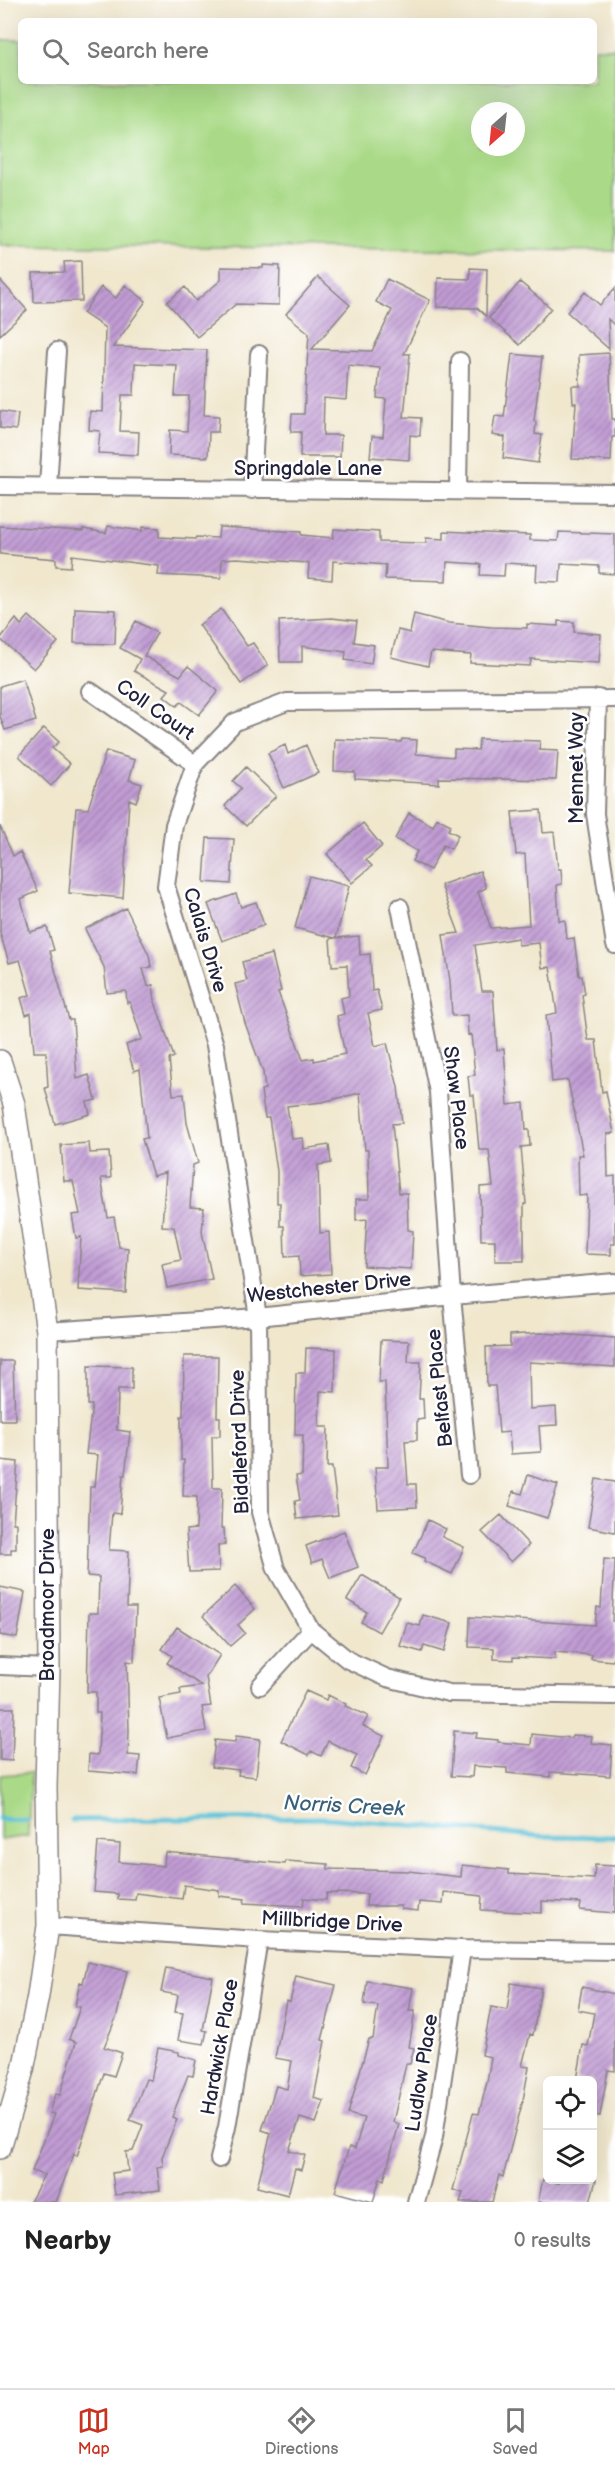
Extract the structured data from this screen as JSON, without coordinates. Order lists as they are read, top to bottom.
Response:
{
  "streets": {
    "street": [
      "Springdale Lane",
      "Coll Court",
      "Mennet Way",
      "Calais Drive",
      "Shaw Place",
      "Westchester Drive",
      "Belfast Place",
      "Biddleford Drive",
      "Broadmoor Drive",
      "Millbridge Drive",
      "Hardwick Place",
      "Ludlow Place"
    ]
  },
  "crossings": [
    ["Coll Court", "Calais Drive"],
    ["Mennet Way", "Calais Drive"],
    ["Calais Drive", "Westchester Drive"],
    ["Calais Drive", "Biddleford Drive"],
    ["Shaw Place", "Westchester Drive"],
    ["Shaw Place", "Belfast Place"],
    ["Westchester Drive", "Belfast Place"],
    ["Westchester Drive", "Biddleford Drive"],
    ["Westchester Drive", "Broadmoor Drive"],
    ["Broadmoor Drive", "Millbridge Drive"],
    ["Millbridge Drive", "Hardwick Place"],
    ["Millbridge Drive", "Ludlow Place"]
  ],
  "water": ["Norris Creek"],
  "north": "bottom left",
  "page": {
    "search": "Search here",
    "heading": ["Nearby", "0 results"],
    "nav": ["Map", "Directions", "Saved"]
  }
}
